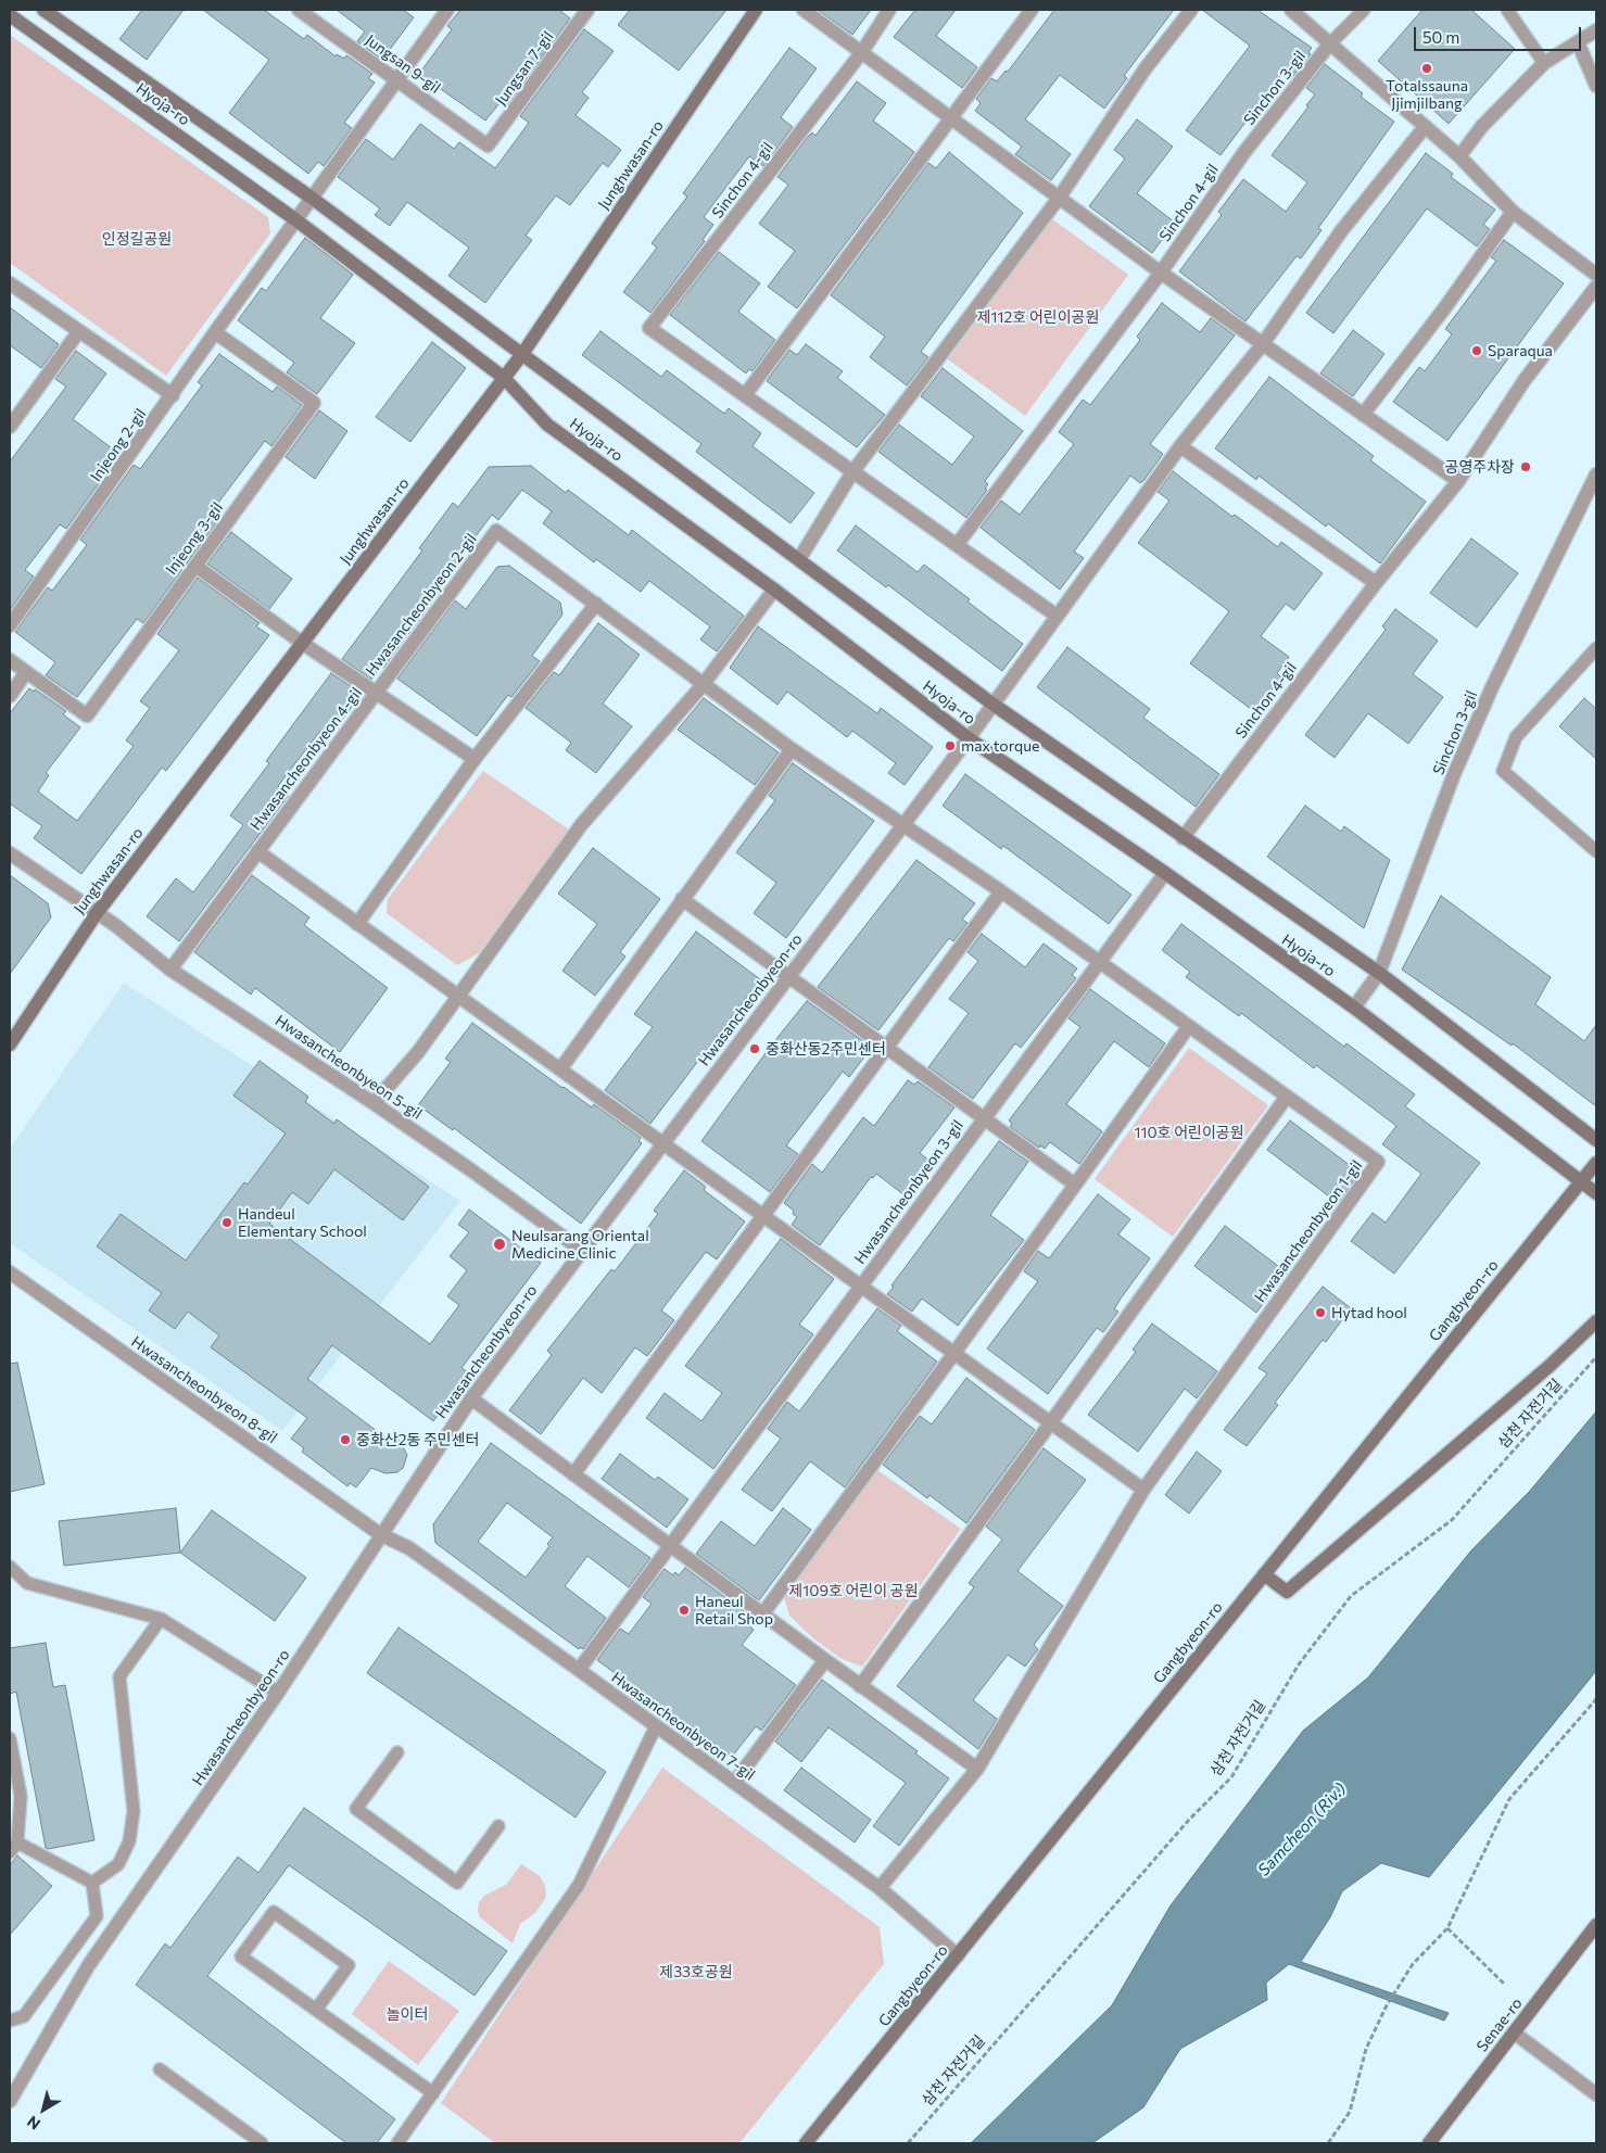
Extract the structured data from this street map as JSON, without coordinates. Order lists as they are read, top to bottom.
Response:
{
  "streets": {
    "street": [
      "Jungsan 9-gil",
      "Jungsan 7-gil",
      "Sinchon 3-gil",
      "Hyoja-ro",
      "Junghwasan-ro",
      "Sinchon 4-gil",
      "Injeong 2-gil",
      "Injeong 3-gil",
      "Hwasancheonbyeon 2-gil",
      "Hwasancheonbyeon 4-gil",
      "Hwasancheonbyeon-ro",
      "Hwasancheonbyeon 5-gil",
      "Hwasancheonbyeon 3-gil",
      "Hwasancheonbyeon 1-gil",
      "Gangbyeon-ro",
      "Hwasancheonbyeon 8-gil",
      "Hwasancheonbyeon 7-gil",
      "Senae-ro"
    ],
    "path": ["삼천 자전거길"]
  },
  "crossings": [
    ["Jungsan 9-gil", "Jungsan 7-gil"],
    ["Sinchon 3-gil", "Hyoja-ro"],
    ["Sinchon 3-gil", "Sinchon 4-gil"],
    ["Hyoja-ro", "Junghwasan-ro"],
    ["Hyoja-ro", "Sinchon 4-gil"],
    ["Hyoja-ro", "Hwasancheonbyeon-ro"],
    ["Hyoja-ro", "Gangbyeon-ro"],
    ["Junghwasan-ro", "Hwasancheonbyeon 5-gil"],
    ["Injeong 2-gil", "Injeong 3-gil"],
    ["Hwasancheonbyeon 2-gil", "Hwasancheonbyeon 4-gil"],
    ["Hwasancheonbyeon 2-gil", "Hwasancheonbyeon-ro"],
    ["Hwasancheonbyeon 2-gil", "Hwasancheonbyeon 1-gil"],
    ["Hwasancheonbyeon 4-gil", "Hwasancheonbyeon-ro"],
    ["Hwasancheonbyeon 4-gil", "Hwasancheonbyeon 3-gil"],
    ["Hwasancheonbyeon-ro", "Hwasancheonbyeon 5-gil"],
    ["Hwasancheonbyeon-ro", "Hwasancheonbyeon 3-gil"],
    ["Hwasancheonbyeon-ro", "Hwasancheonbyeon 1-gil"],
    ["Hwasancheonbyeon-ro", "Hwasancheonbyeon 8-gil"],
    ["Hwasancheonbyeon-ro", "Hwasancheonbyeon 7-gil"],
    ["Hwasancheonbyeon 3-gil", "Hwasancheonbyeon 1-gil"],
    ["Hwasancheonbyeon 3-gil", "Hwasancheonbyeon 7-gil"],
    ["Gangbyeon-ro", "Hwasancheonbyeon 7-gil"],
    ["Hwasancheonbyeon 8-gil", "Hwasancheonbyeon 7-gil"]
  ],
  "water": ["Samcheon (Riv.)"],
  "parks": [
    "인정길공원",
    "제112호 어린이공원",
    "110호 어린이공원",
    "제109호 어린이 공원",
    "제33호공원",
    "놀이터"
  ],
  "places": [
    "Totalssauna Jjimjilbang",
    "Sparaqua",
    "공영주차장",
    "max torque",
    "중화산동2주민센터",
    "Handeul Elementary School",
    "Neulsarang Oriental Medicine Clinic",
    "Hytad hool",
    "중화산2동 주민센터",
    "Haneul Retail Shop"
  ],
  "scale_bar": "50 m",
  "north": "bottom left"
}
